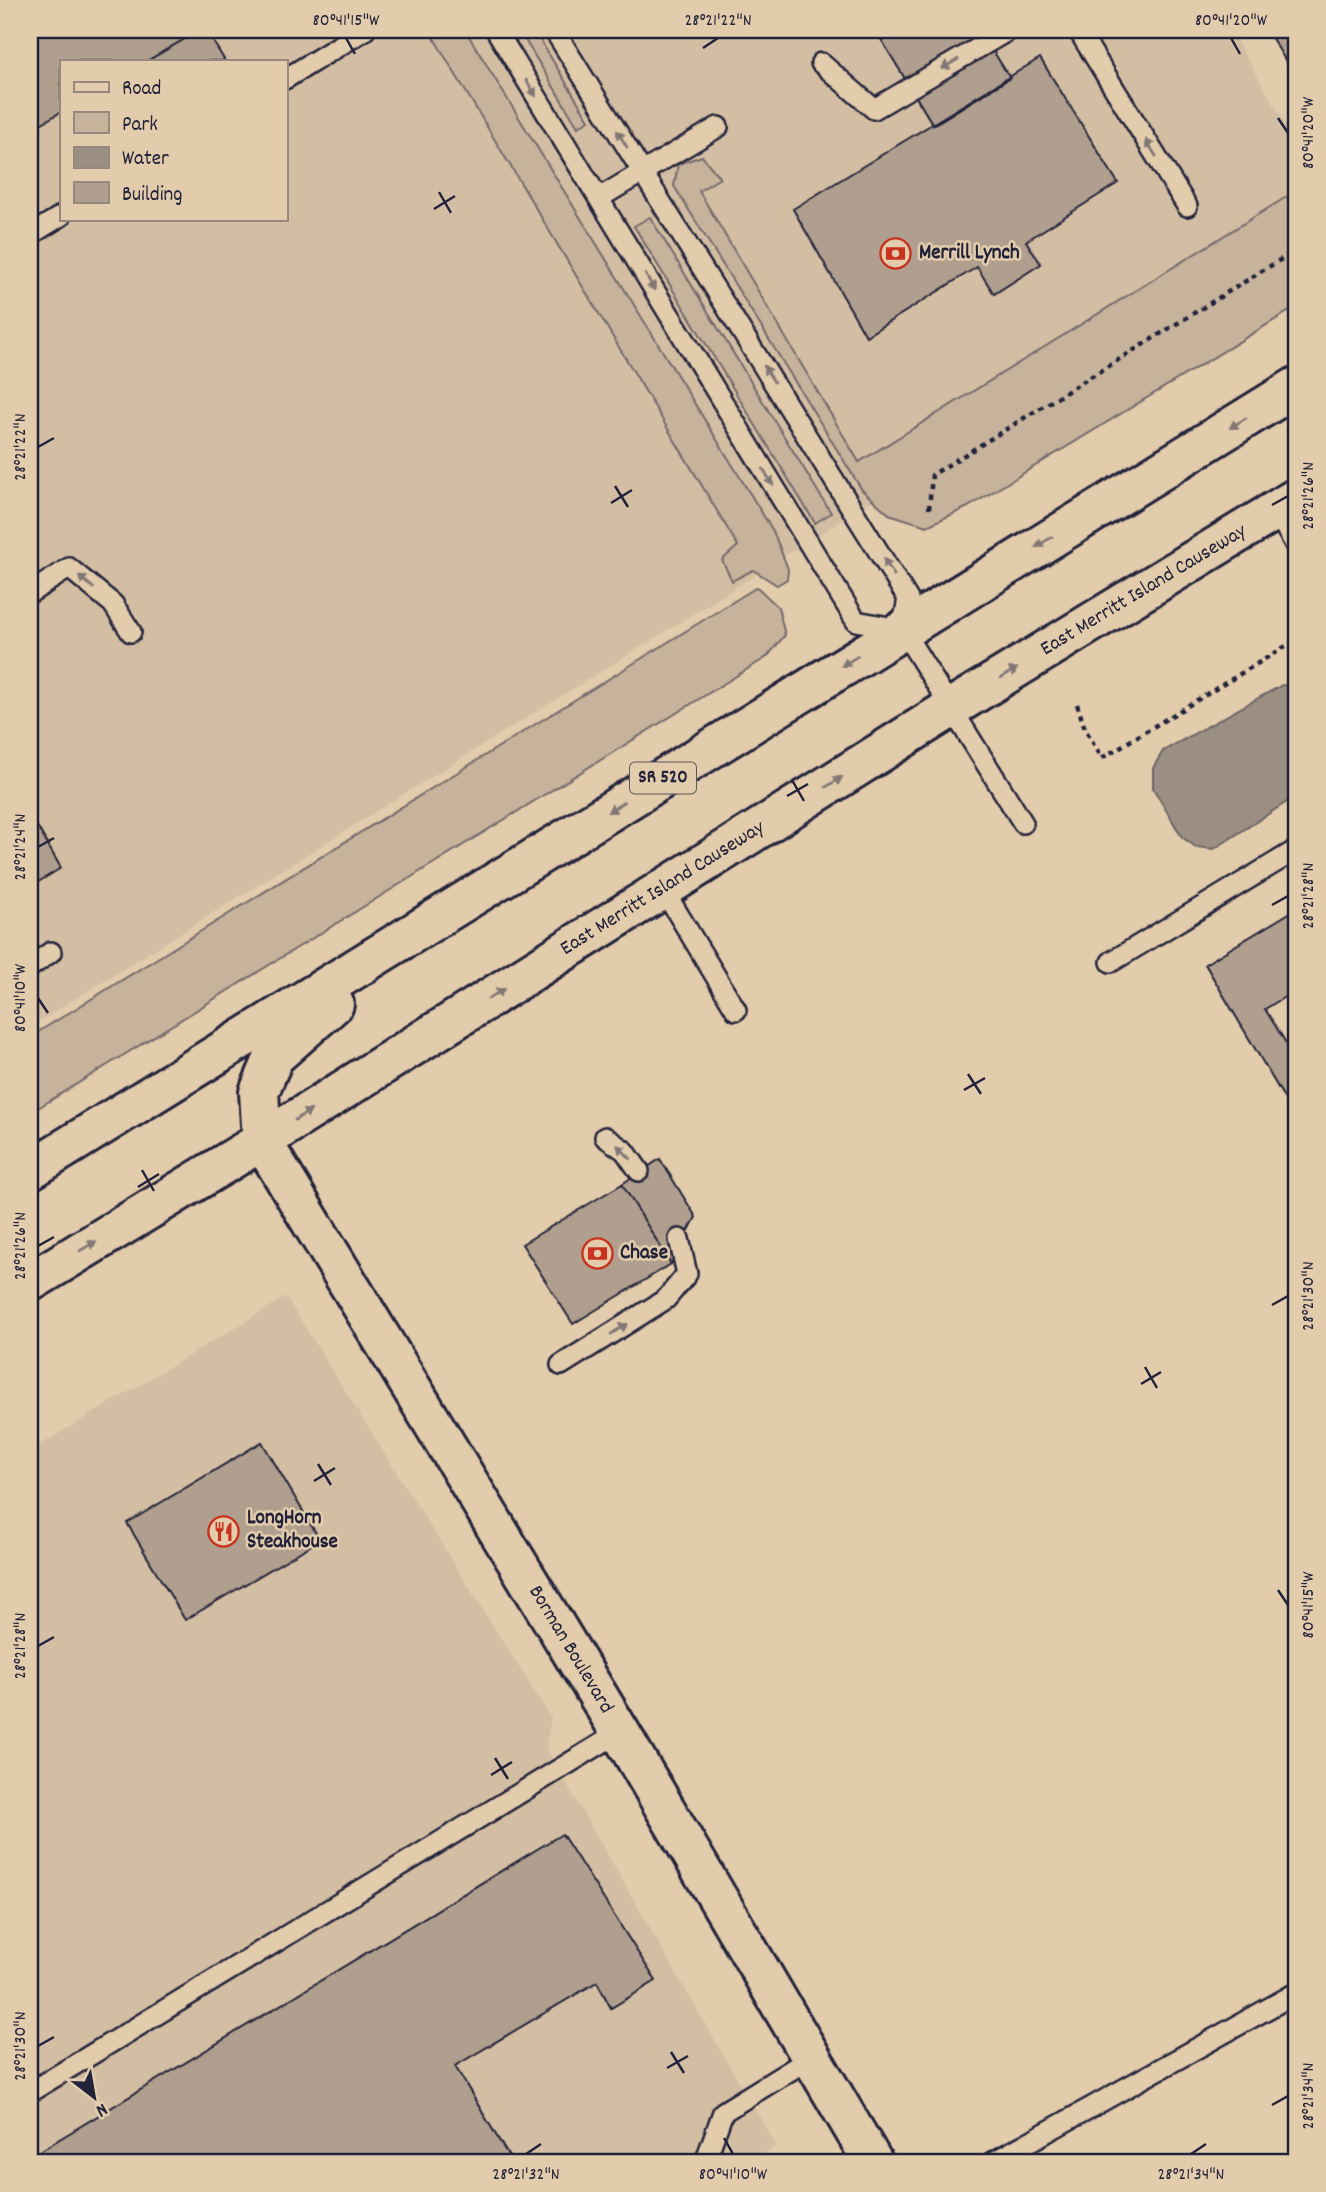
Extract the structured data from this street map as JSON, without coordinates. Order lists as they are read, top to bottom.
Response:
{
  "streets": {
    "main road": ["East Merritt Island Causeway", "SR 520", "Borman Boulevard"]
  },
  "crossings": [
    ["East Merritt Island Causeway", "Borman Boulevard"]
  ],
  "places": {
    "bank": ["Merrill Lynch", "Chase"],
    "restaurant": ["LongHorn Steakhouse"]
  },
  "legend": [
    "Road",
    "Park",
    "Water",
    "Building"
  ],
  "north": "bottom right",
  "coordinates": [
    "80°41'15\"W",
    "28°21'22\"N",
    "80°41'20\"W",
    "28°21'26\"N",
    "28°21'24\"N",
    "28°21'28\"N",
    "80°41'10\"W",
    "28°21'30\"N",
    "28°21'34\"N",
    "28°21'32\"N"
  ]
}
